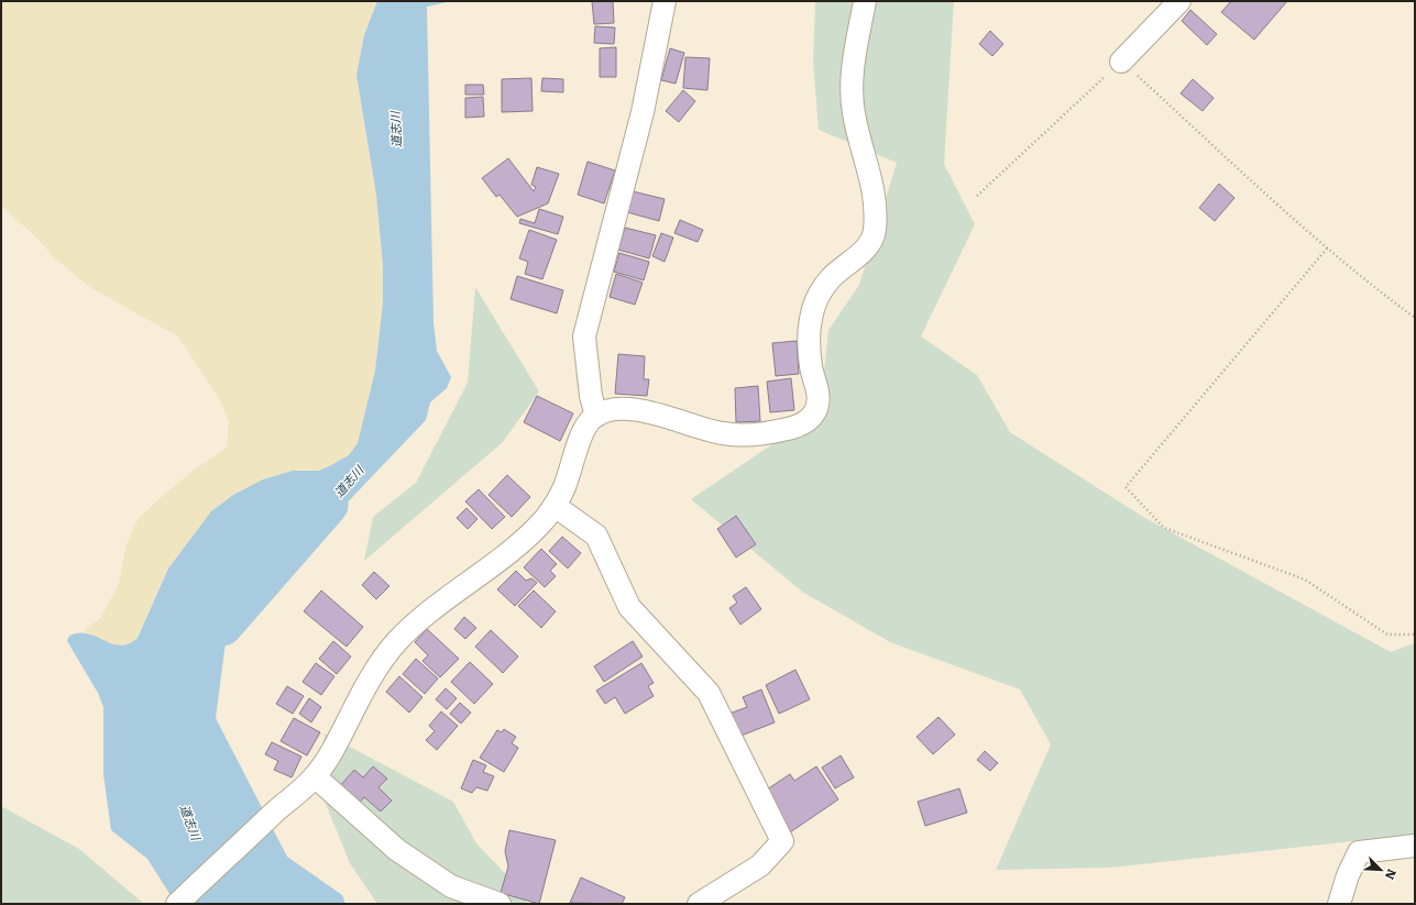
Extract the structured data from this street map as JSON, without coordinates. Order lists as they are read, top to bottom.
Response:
{
  "water": ["道志川"],
  "north": "bottom right"
}
